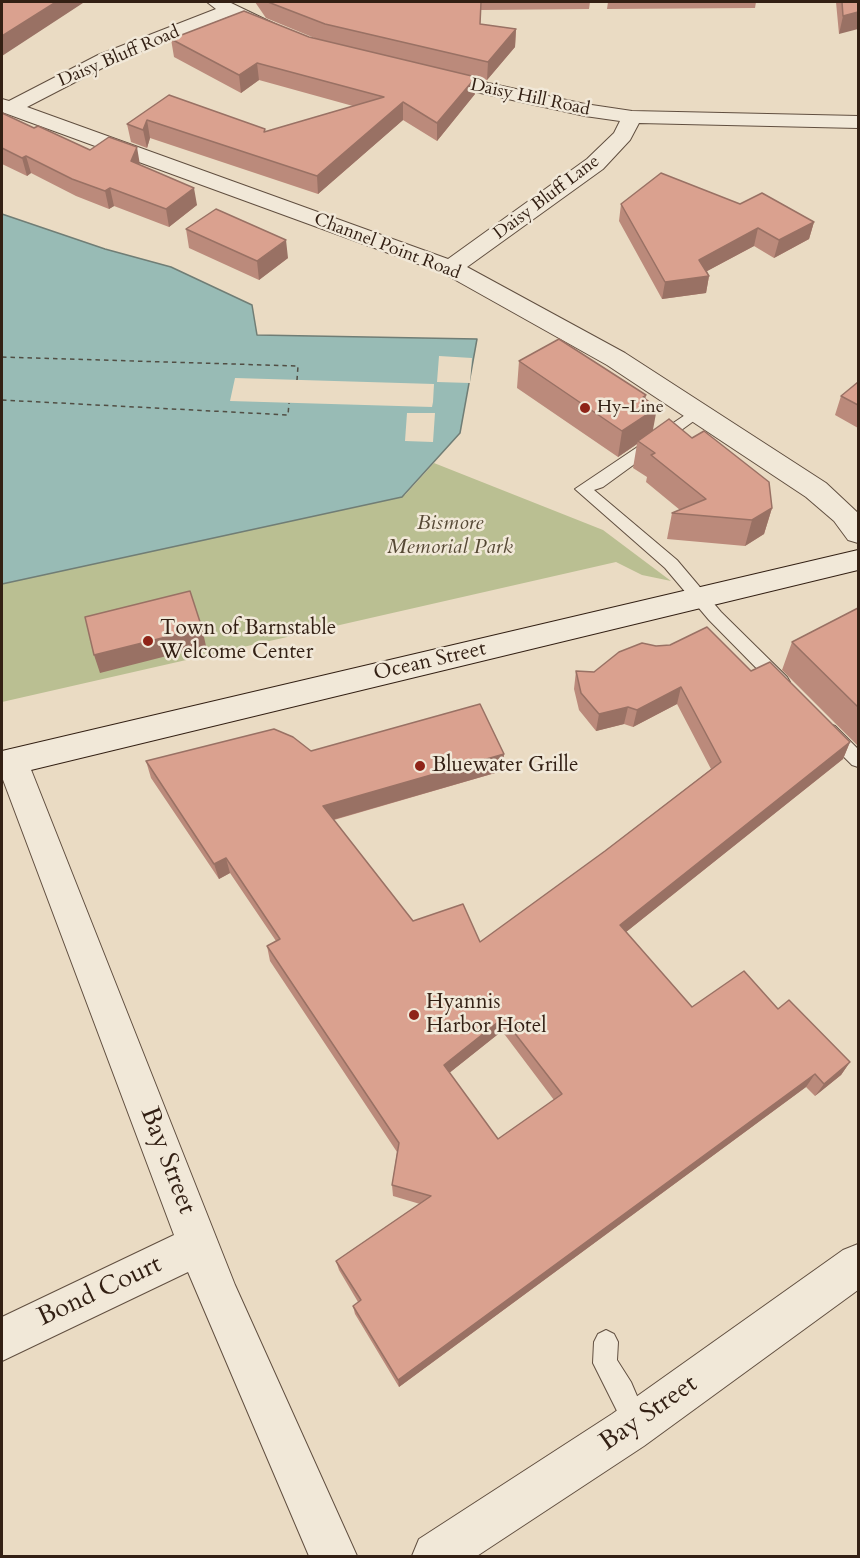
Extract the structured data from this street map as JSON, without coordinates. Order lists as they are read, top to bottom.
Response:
{
  "streets": {
    "street": [
      "Daisy Bluff Road",
      "Daisy Hill Road",
      "Daisy Bluff Lane",
      "Channel Point Road",
      "Ocean Street",
      "Bay Street",
      "Bond Court"
    ]
  },
  "crossings": [
    ["Daisy Bluff Road", "Channel Point Road"],
    ["Daisy Hill Road", "Daisy Bluff Lane"],
    ["Daisy Bluff Lane", "Channel Point Road"],
    ["Ocean Street", "Bay Street"],
    ["Bay Street", "Bond Court"]
  ],
  "parks": ["Bismore Memorial Park"],
  "places": [
    "Hy-Line",
    "Town of Barnstable Welcome Center",
    "Bluewater Grille",
    "Hyannis Harbor Hotel"
  ]
}
